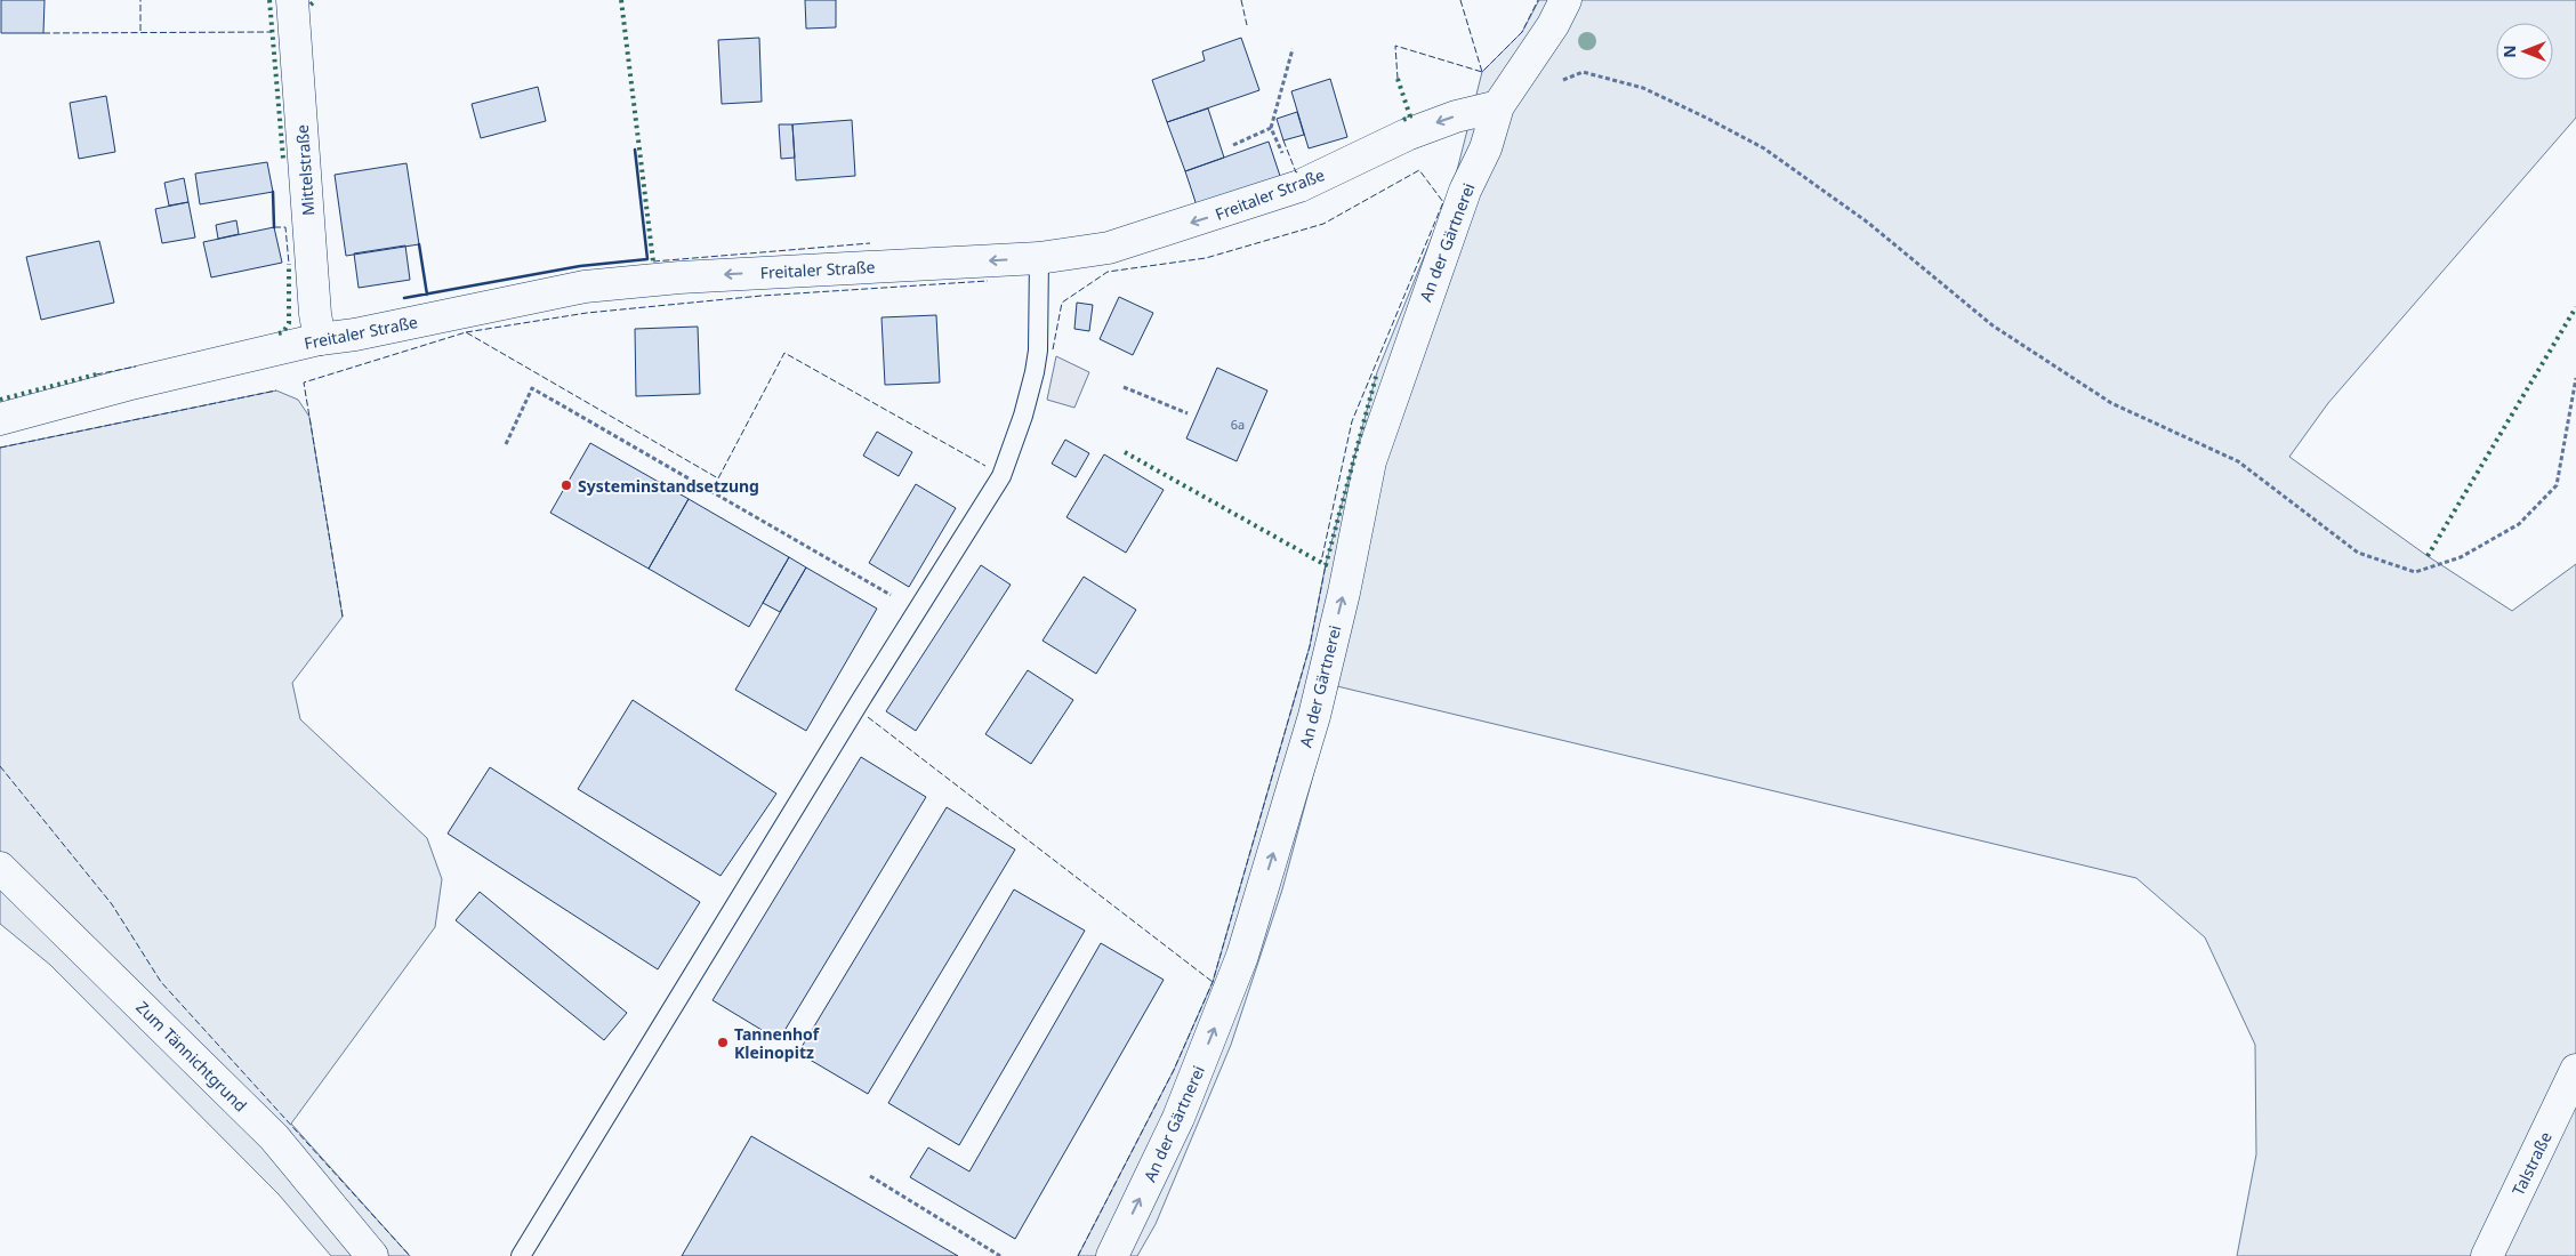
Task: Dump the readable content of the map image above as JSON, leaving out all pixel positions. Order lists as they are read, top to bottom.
{
  "streets": {
    "street": [
      "Mittelstraße",
      "Freitaler Straße",
      "An der Gärtnerei",
      "Zum Tännichtgrund",
      "Talstraße"
    ]
  },
  "crossings": [
    ["Mittelstraße", "Freitaler Straße"],
    ["Freitaler Straße", "An der Gärtnerei"]
  ],
  "one_way": ["Freitaler Straße", "An der Gärtnerei"],
  "places": ["Systeminstandsetzung", "Tannenhof Kleinopitz"],
  "house_numbers": ["6a"],
  "north": "left"
}
